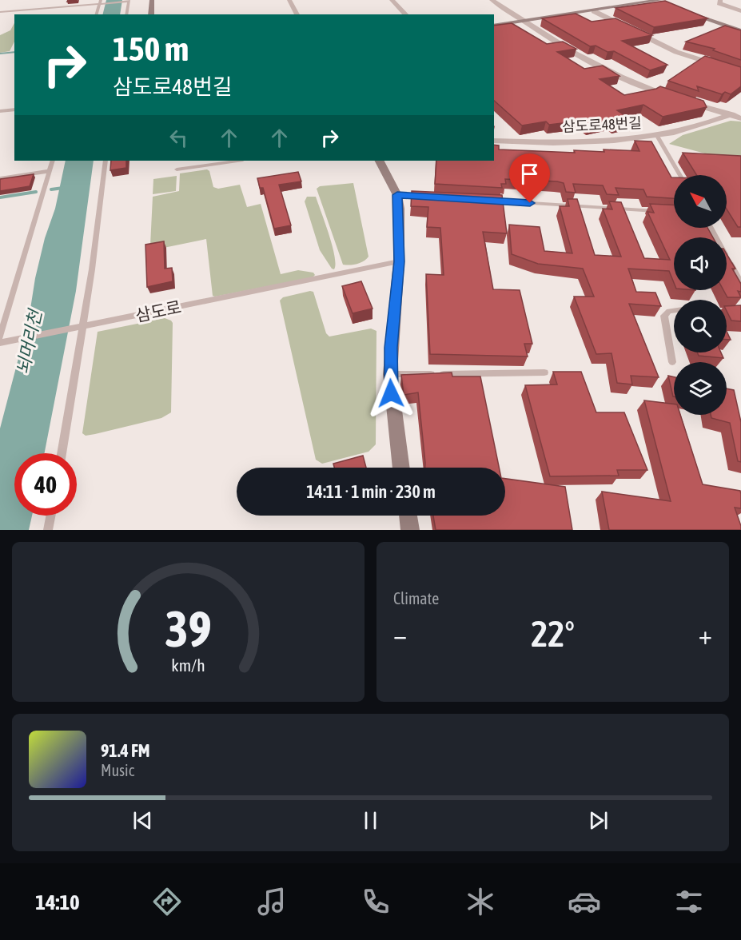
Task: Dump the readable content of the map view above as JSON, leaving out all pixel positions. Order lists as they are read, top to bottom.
{
  "streets": {
    "street": ["삼도로48번길"],
    "lane": ["삼도로"]
  },
  "water": ["뇌머리천"],
  "north": "top left",
  "page": {
    "turn": ["150 m", "삼도로48번길"],
    "limit": "40",
    "trip": "14:11 · 1 min · 230 m",
    "tile": "Climate",
    "heat": ["−", "22°", "+"],
    "song": ["91.4 FM", "Music"],
    "tabs": "14:10",
    "gauge": ["39", "km/h"]
  }
}
